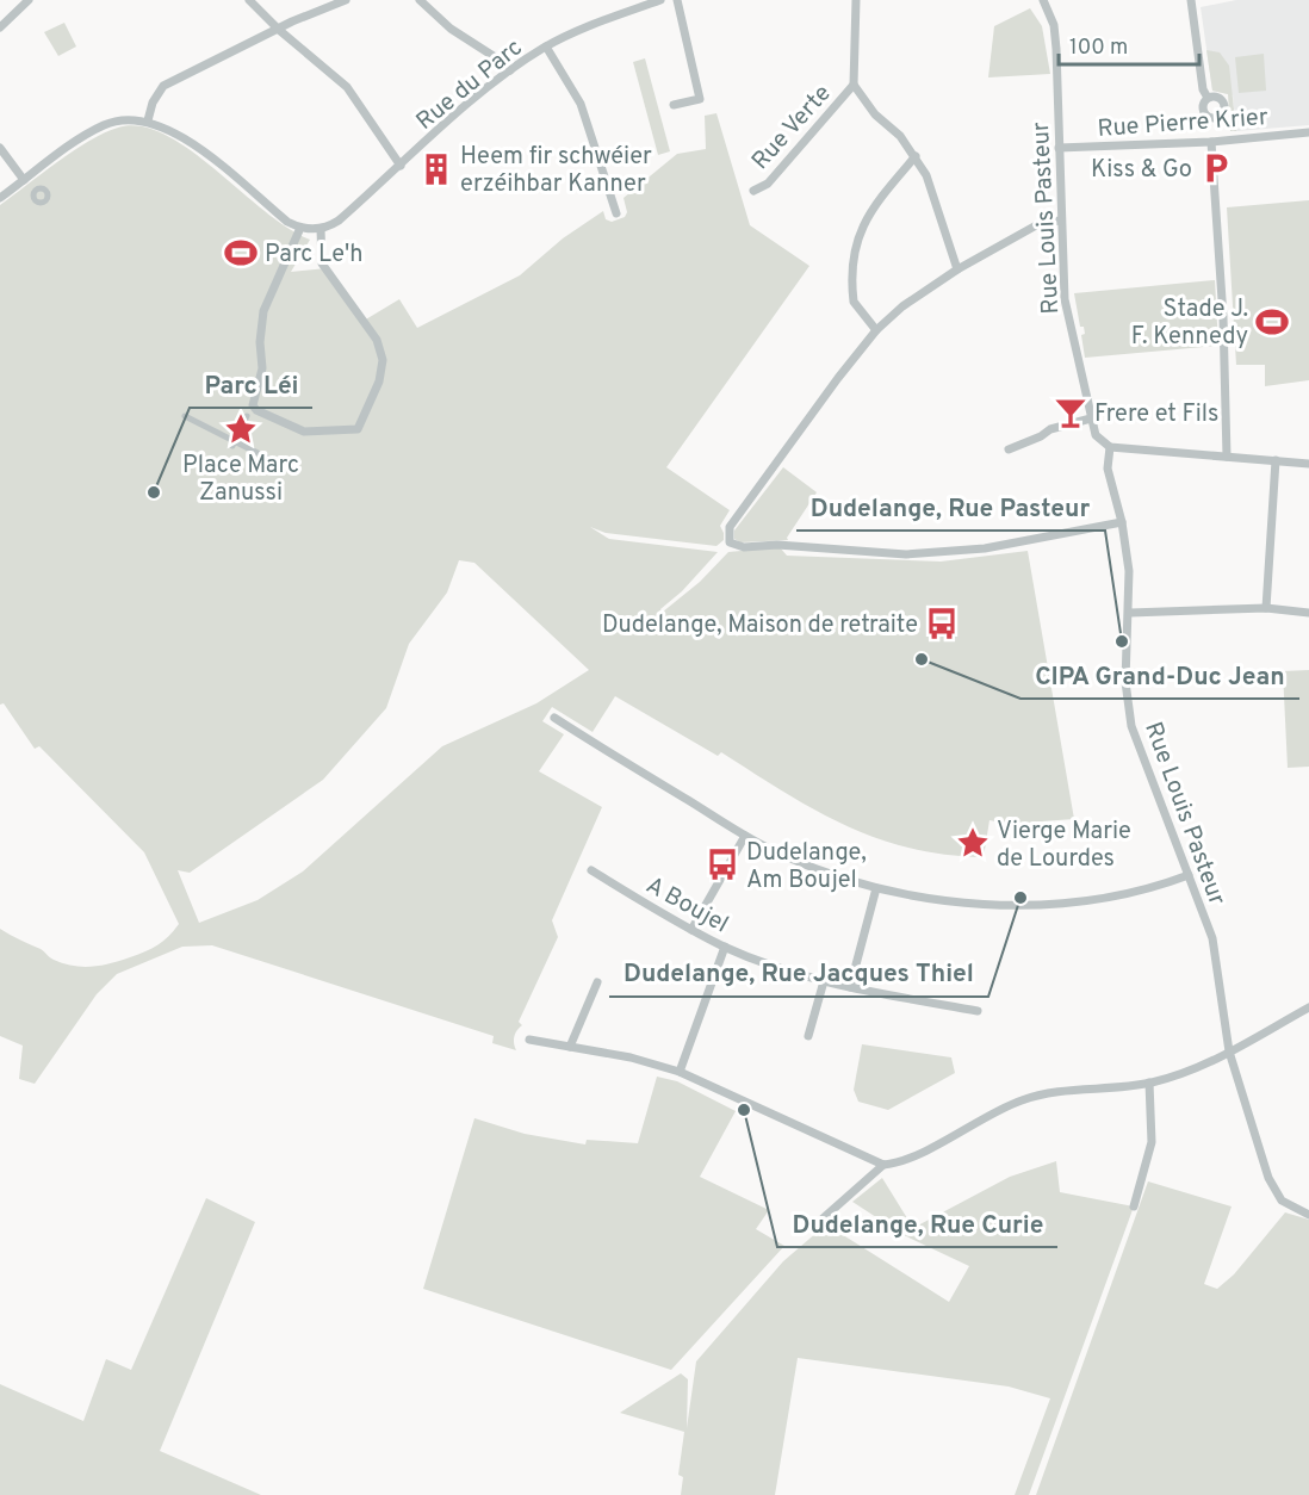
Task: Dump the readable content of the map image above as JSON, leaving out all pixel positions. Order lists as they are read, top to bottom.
{
  "streets": {
    "street": [
      "Rue du Parc",
      "Rue Pierre Krier",
      "Rue Verte",
      "Rue Louis Pasteur",
      "A Boujel"
    ]
  },
  "crossings": [
    ["Rue Pierre Krier", "Rue Louis Pasteur"]
  ],
  "places": {
    "parking": ["Kiss & Go"],
    "building": ["Heem fir schwéier erzéihbar Kanner"],
    "sports": ["Parc Le'h", "Stade J. F. Kennedy"],
    "bar": ["Frere et Fils"],
    "place": ["Place Marc Zanussi", "Vierge Marie de Lourdes"],
    "other": [
      "Parc Léi",
      "Dudelange, Rue Pasteur",
      "CIPA Grand-Duc Jean",
      "Dudelange, Rue Jacques Thiel",
      "Dudelange, Rue Curie"
    ],
    "bus stop": ["Dudelange, Maison de retraite", "Dudelange, Am Boujel"]
  },
  "scale_bar": "100 m"
}
